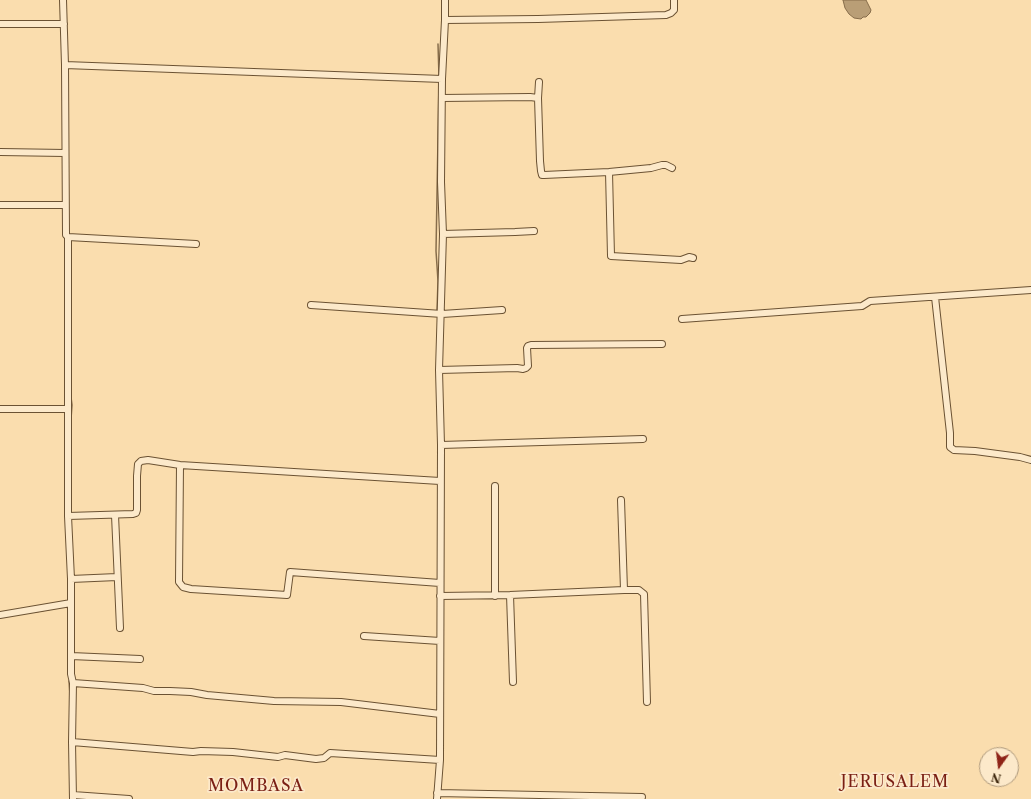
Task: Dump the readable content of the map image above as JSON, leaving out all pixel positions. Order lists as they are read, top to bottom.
{
  "districts": ["JERUSALEM", "MOMBASA"],
  "north": "bottom"
}
